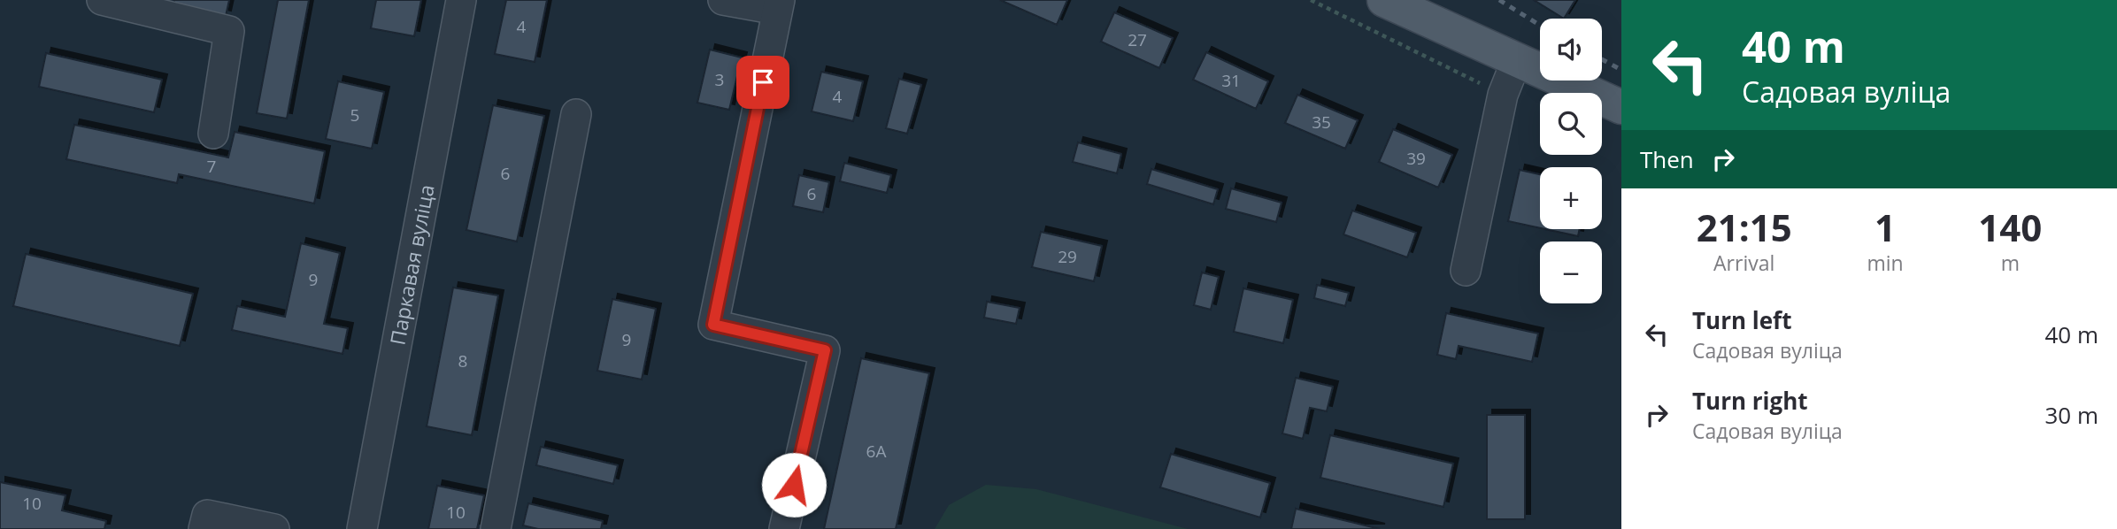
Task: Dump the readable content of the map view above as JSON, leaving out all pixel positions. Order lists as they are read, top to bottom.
{
  "streets": {
    "street": ["Паркавая вуліца"]
  },
  "house_numbers": [
    "4",
    "27",
    "3",
    "31",
    "4",
    "5",
    "35",
    "39",
    "7",
    "6",
    "6",
    "29",
    "9",
    "9",
    "8",
    "6А",
    "10",
    "10"
  ],
  "page": {
    "turn": ["40 m", "Садовая вуліца"],
    "map_buttons": ["+", "−"],
    "then": "Then",
    "eta": [
      "21:15",
      "Arrival",
      "1",
      "min",
      "140",
      "m"
    ],
    "list": [
      {
        "name": "Turn left",
        "note": "Садовая вуліца",
        "value": "40 m"
      },
      {
        "name": "Turn right",
        "note": "Садовая вуліца",
        "value": "30 m"
      }
    ]
  }
}
